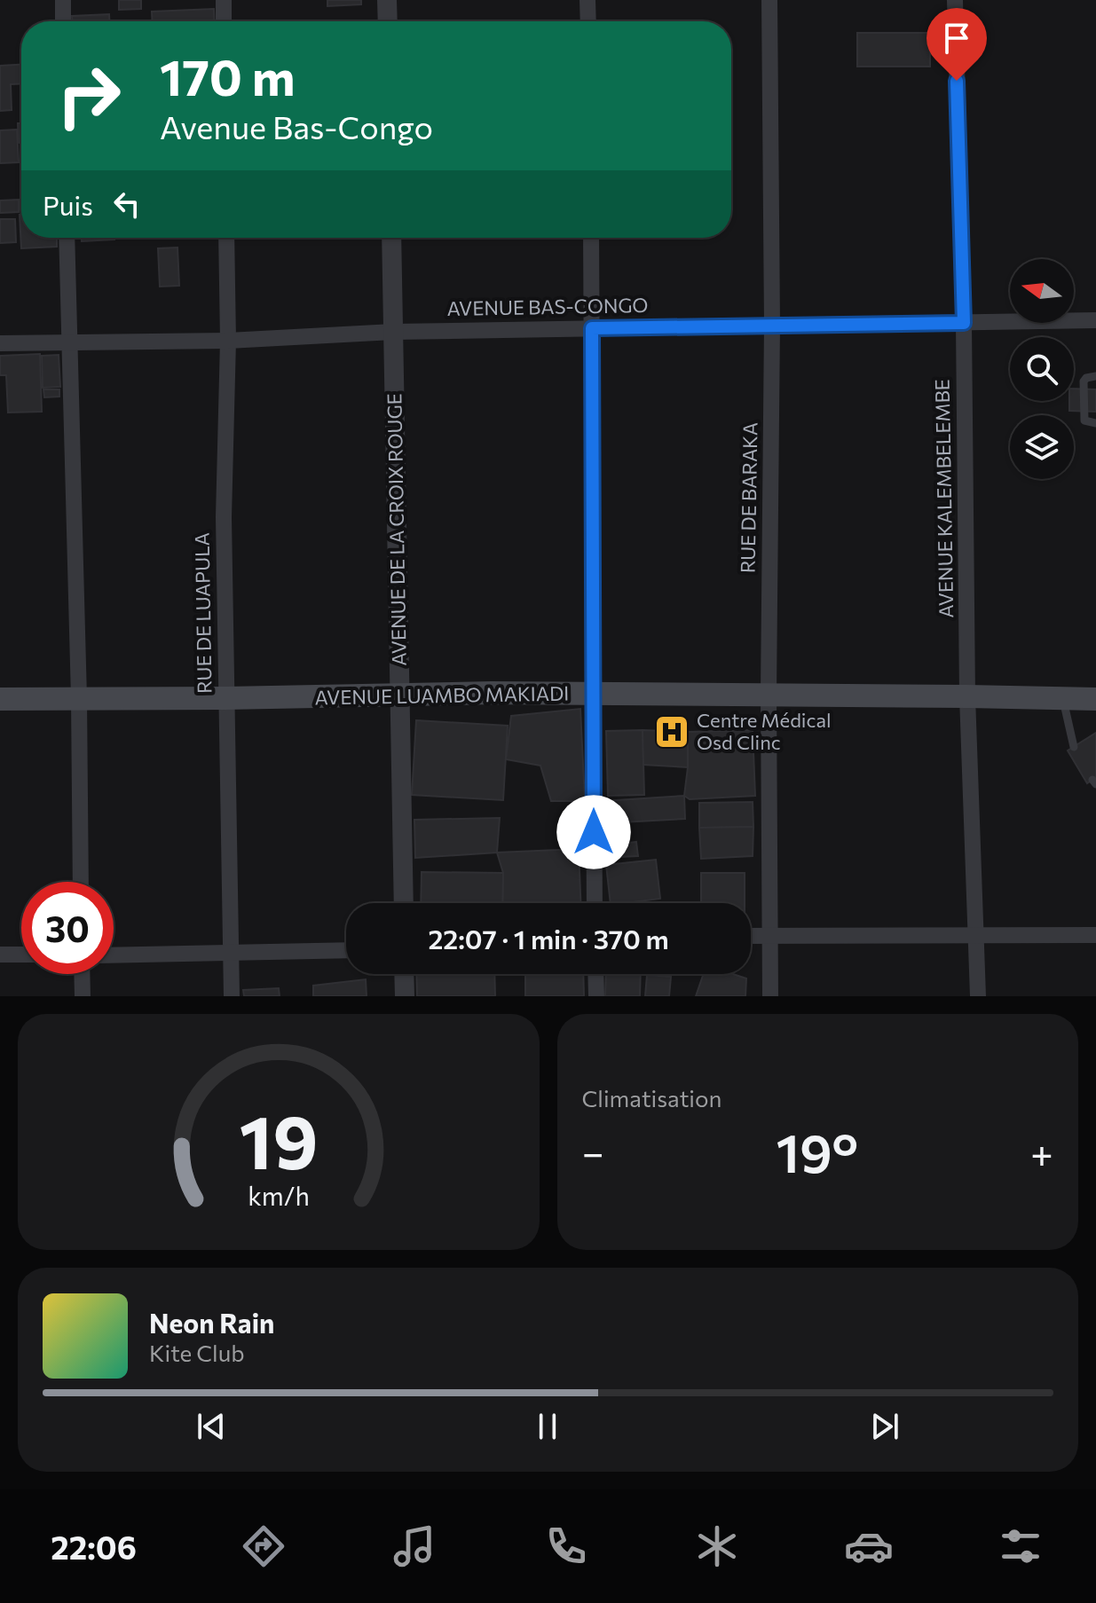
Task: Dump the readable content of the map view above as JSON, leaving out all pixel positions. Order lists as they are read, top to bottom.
{
  "streets": {
    "main road": ["AVENUE LUAMBO MAKIADI"],
    "street": [
      "AVENUE BAS-CONGO",
      "RUE DE BARAKA",
      "AVENUE KALEMBELEMBE",
      "AVENUE DE LA CROIX ROUGE",
      "RUE DE LUAPULA"
    ]
  },
  "crossings": [
    ["AVENUE BAS-CONGO", "RUE DE BARAKA"],
    ["AVENUE BAS-CONGO", "AVENUE KALEMBELEMBE"],
    ["AVENUE BAS-CONGO", "AVENUE DE LA CROIX ROUGE"],
    ["AVENUE BAS-CONGO", "RUE DE LUAPULA"],
    ["RUE DE BARAKA", "AVENUE LUAMBO MAKIADI"],
    ["AVENUE KALEMBELEMBE", "AVENUE LUAMBO MAKIADI"],
    ["AVENUE DE LA CROIX ROUGE", "AVENUE LUAMBO MAKIADI"],
    ["RUE DE LUAPULA", "AVENUE LUAMBO MAKIADI"]
  ],
  "places": {
    "hospital": ["Centre Médical Osd Clinc"]
  },
  "north": "left",
  "page": {
    "turn": ["170 m", "Avenue Bas-Congo"],
    "then": "Puis",
    "limit": "30",
    "trip": "22:07 · 1 min · 370 m",
    "tile": "Climatisation",
    "heat": ["−", "19°", "+"],
    "song": ["Neon Rain", "Kite Club"],
    "tabs": "22:06",
    "gauge": ["19", "km/h"]
  }
}
